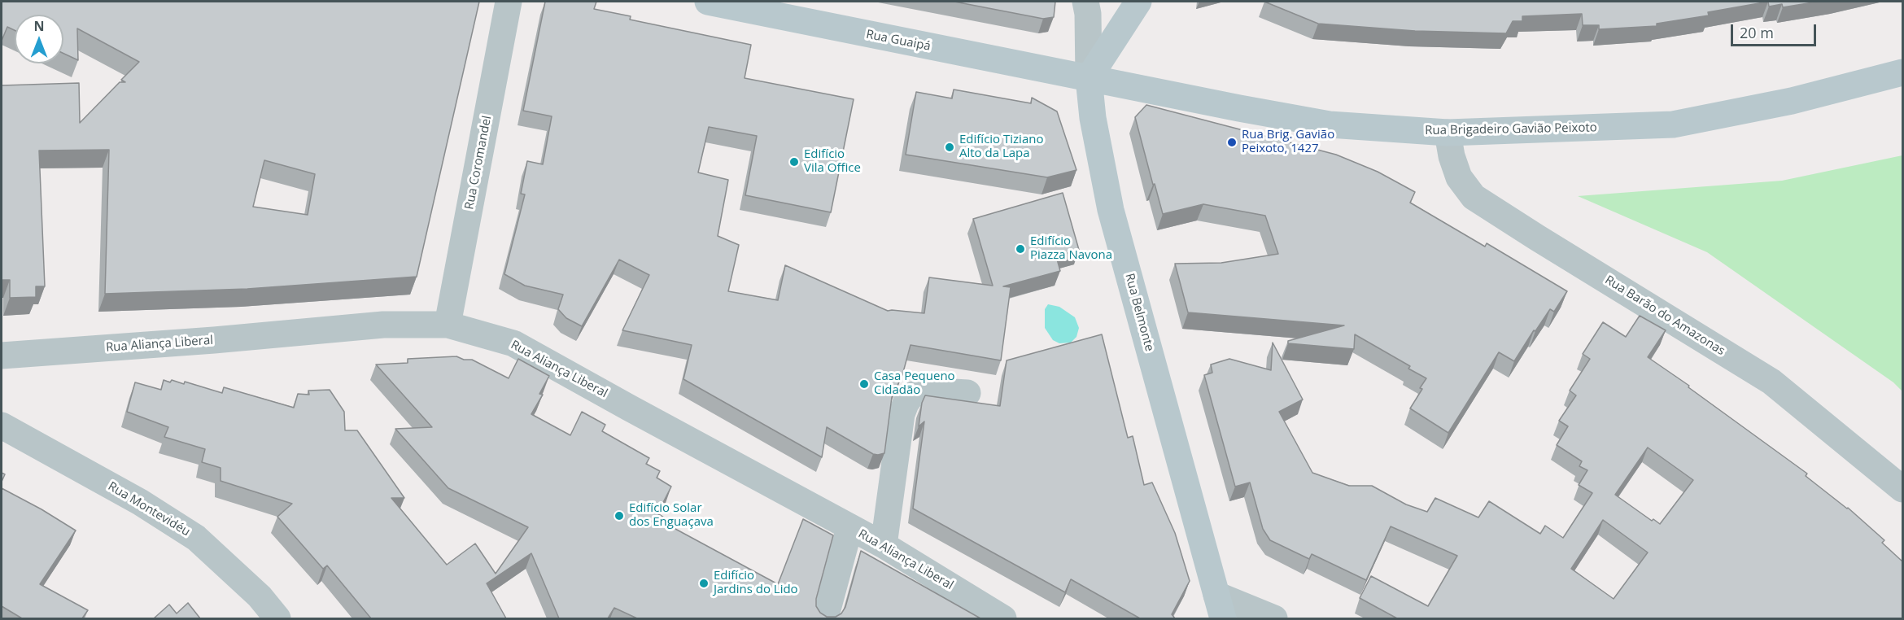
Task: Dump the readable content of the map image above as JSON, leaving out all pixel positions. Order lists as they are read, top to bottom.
{
  "streets": {
    "main road": ["Rua Guaipá", "Rua Brigadeiro Gavião Peixoto", "Rua Belmonte"],
    "street": [
      "Rua Coromandel",
      "Rua Barão do Amazonas",
      "Rua Aliança Liberal",
      "Rua Montevidéu"
    ]
  },
  "crossings": [
    ["Rua Guaipá", "Rua Brigadeiro Gavião Peixoto"],
    ["Rua Guaipá", "Rua Belmonte"],
    ["Rua Brigadeiro Gavião Peixoto", "Rua Belmonte"],
    ["Rua Brigadeiro Gavião Peixoto", "Rua Barão do Amazonas"],
    ["Rua Coromandel", "Rua Aliança Liberal"]
  ],
  "places": [
    "Rua Brig. Gavião Peixoto, 1427",
    "Edifício Tiziano Alto da Lapa",
    "Edifício Vila Office",
    "Edifício Piazza Navona",
    "Casa Pequeno Cidadão",
    "Edifício Solar dos Enguaçava",
    "Edifício Jardins do Lido"
  ],
  "scale_bar": "20 m",
  "north": "top"
}
